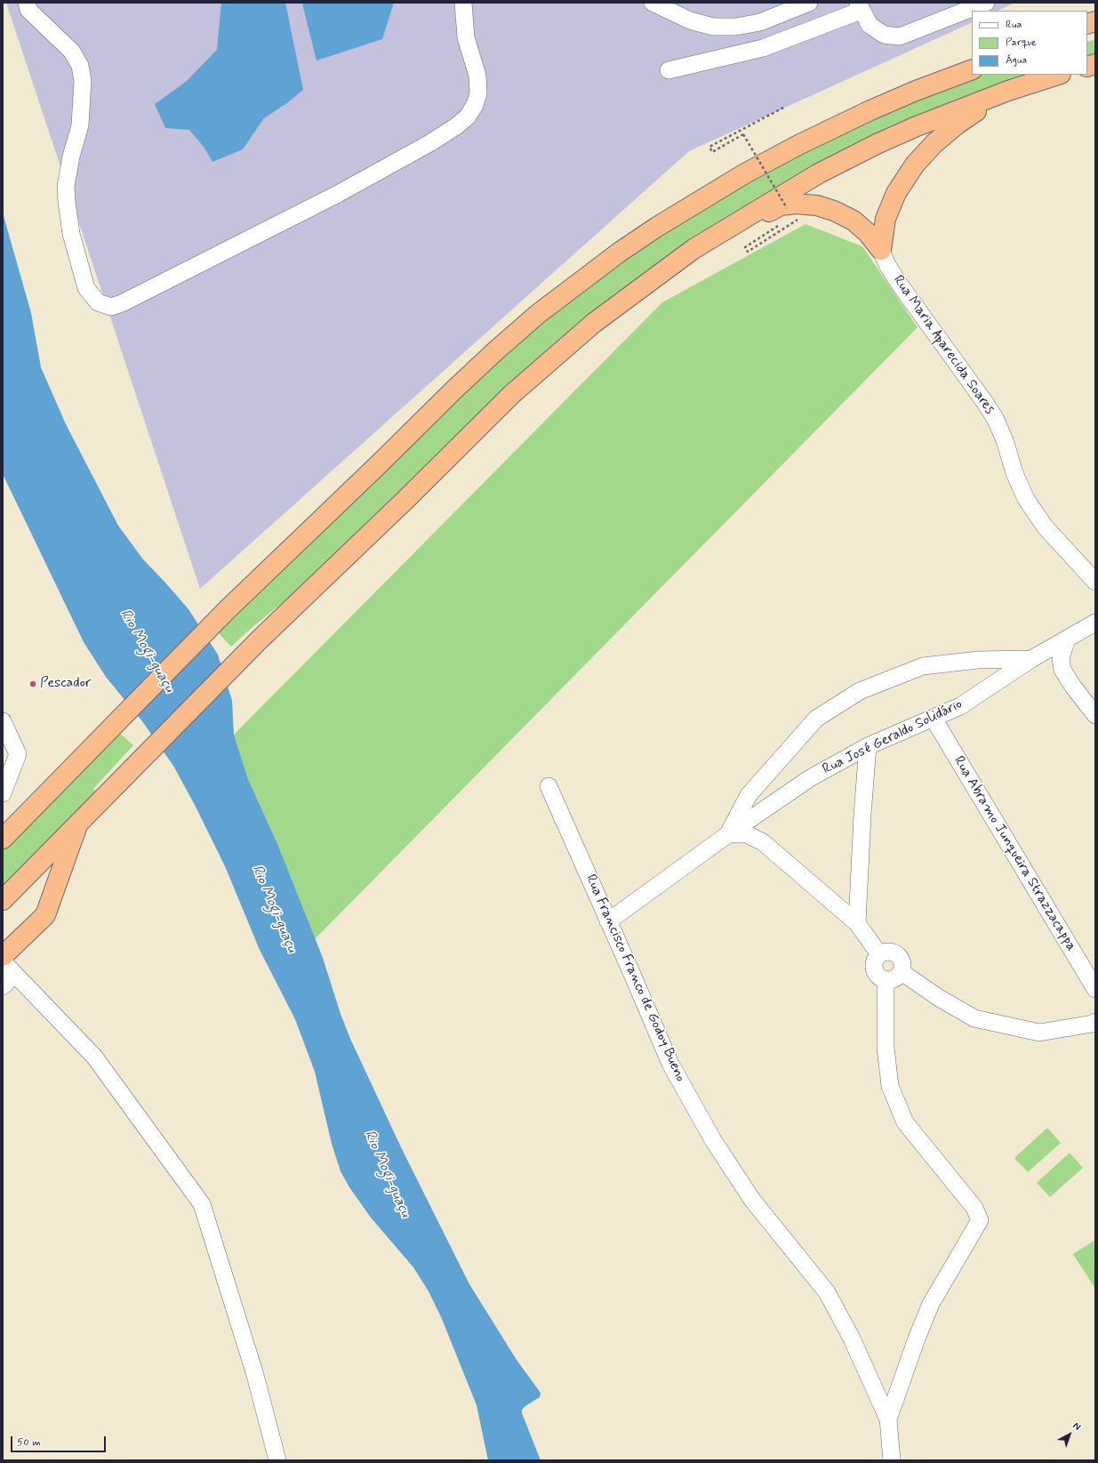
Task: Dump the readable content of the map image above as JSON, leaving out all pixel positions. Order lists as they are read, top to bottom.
{
  "streets": {
    "street": [
      "Rua Maria Aparecida Soares",
      "Rua José Geraldo Solidário",
      "Rua Abramo Junqueira Strazzacappa",
      "Rua Francisco Franco de Godoy Bueno"
    ]
  },
  "crossings": [
    ["Rua José Geraldo Solidário", "Rua Abramo Junqueira Strazzacappa"]
  ],
  "water": ["Rio Mogi-guaçu"],
  "places": ["Pescador"],
  "legend": ["Rua", "Parque", "Água"],
  "scale_bar": "50 m",
  "north": "top right"
}
